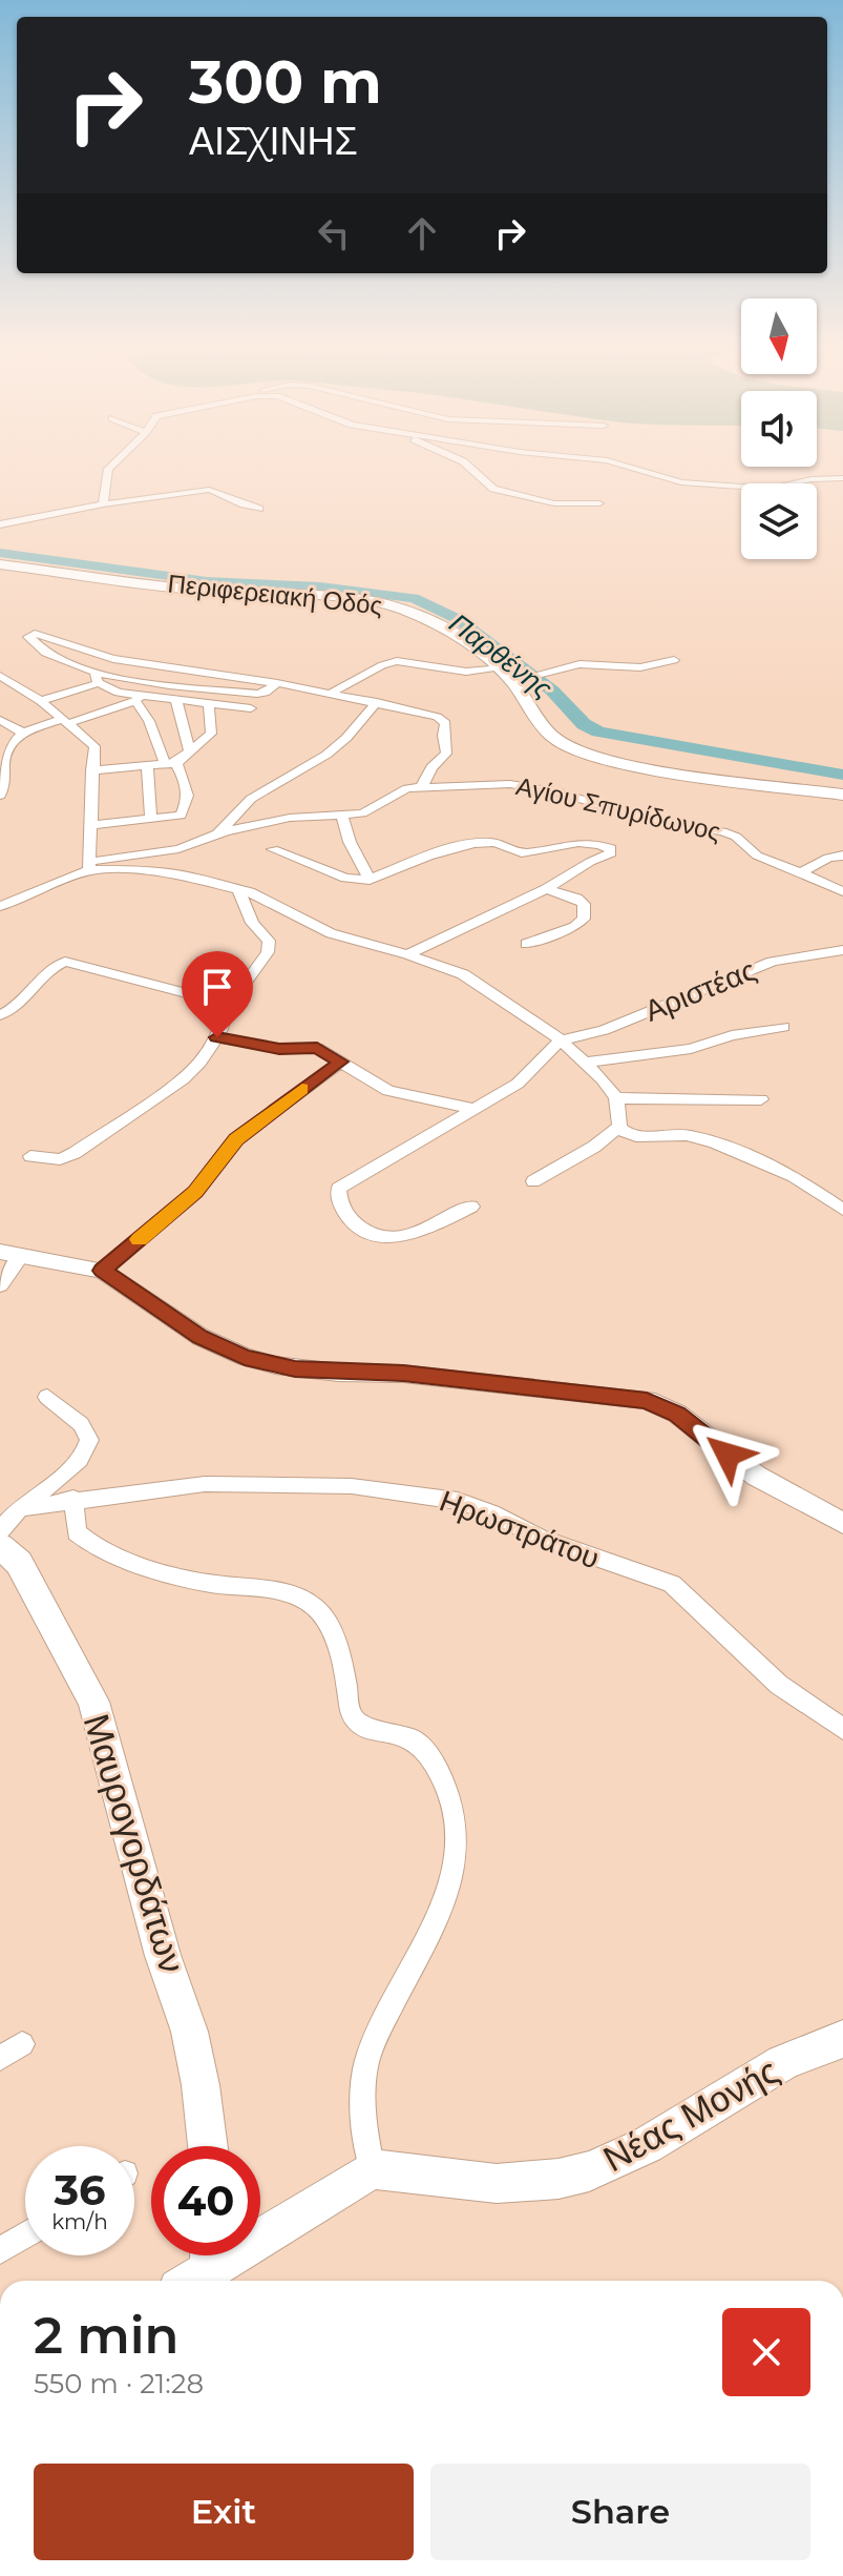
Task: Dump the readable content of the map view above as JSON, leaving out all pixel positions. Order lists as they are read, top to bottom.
{
  "streets": {
    "main road": ["Περιφερειακή Οδός", "Μαυρογορδάτων", "Νέας Μονής"],
    "street": ["Αγίου Σπυρίδωνος", "Αριστέας", "Ηρωστράτου"]
  },
  "water": ["Παρθένης"],
  "north": "bottom",
  "page": {
    "turn": ["300 m", "ΑΙΣΧΙΝΗΣ"],
    "speed": "36 km/h",
    "limit": "40",
    "heading": ["2 min", "550 m · 21:28"],
    "buttons": ["Exit", "Share"]
  }
}
